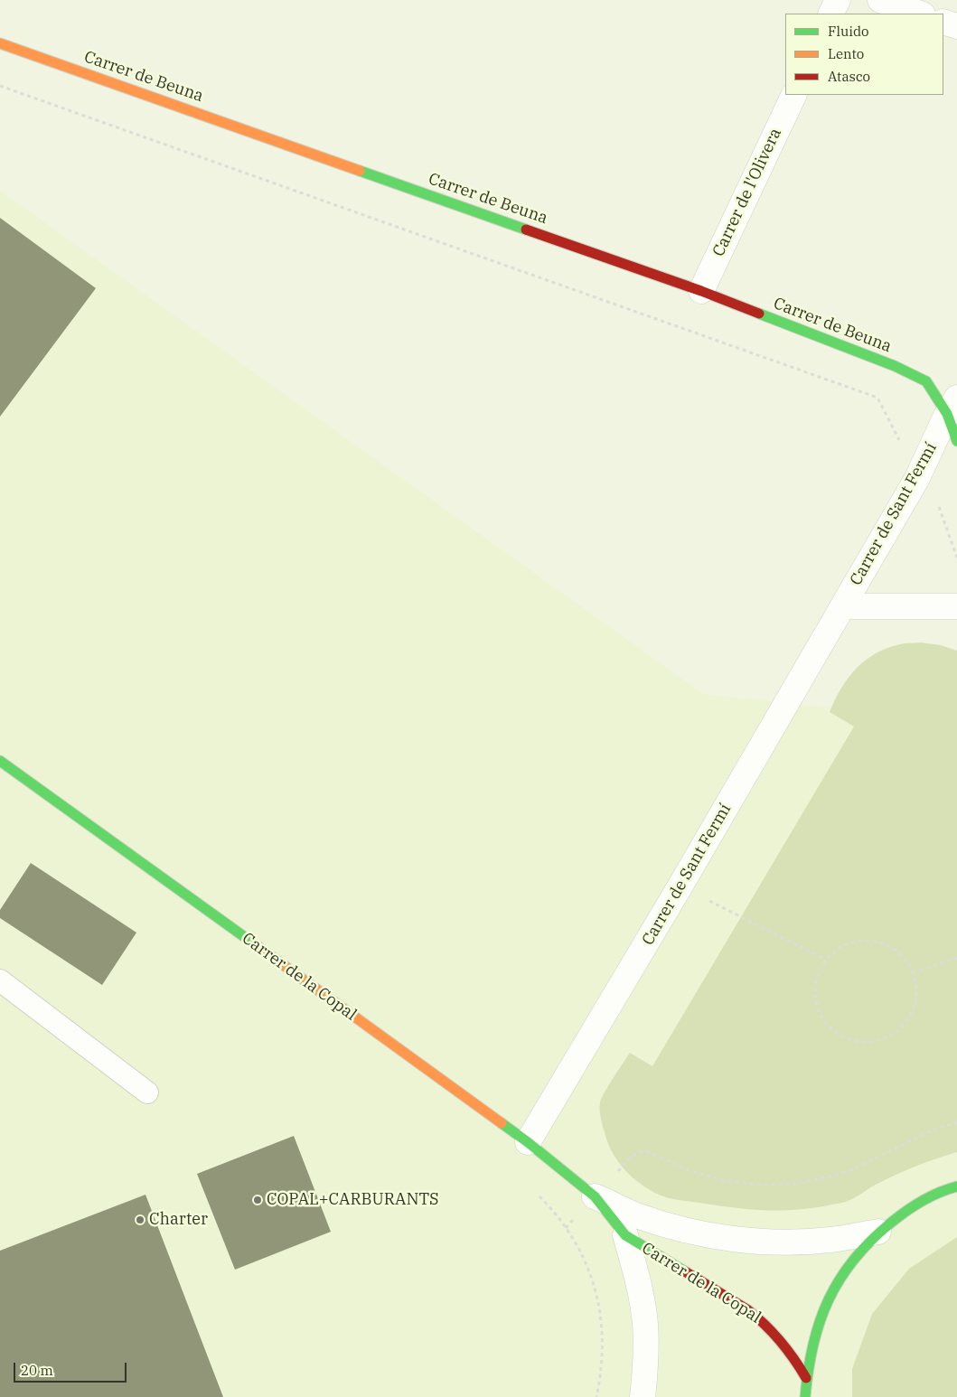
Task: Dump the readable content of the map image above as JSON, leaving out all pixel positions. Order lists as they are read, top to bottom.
{
  "streets": {
    "street": [
      "Carrer de Beuna",
      "Carrer de l'Olivera",
      "Carrer de Sant Fermí",
      "Carrer de la Copal"
    ]
  },
  "crossings": [
    ["Carrer de Beuna", "Carrer de l'Olivera"],
    ["Carrer de Beuna", "Carrer de Sant Fermí"],
    ["Carrer de Sant Fermí", "Carrer de la Copal"]
  ],
  "places": ["COPAL+CARBURANTS", "Charter"],
  "legend": ["Fluido", "Lento", "Atasco"],
  "scale_bar": "20 m"
}
